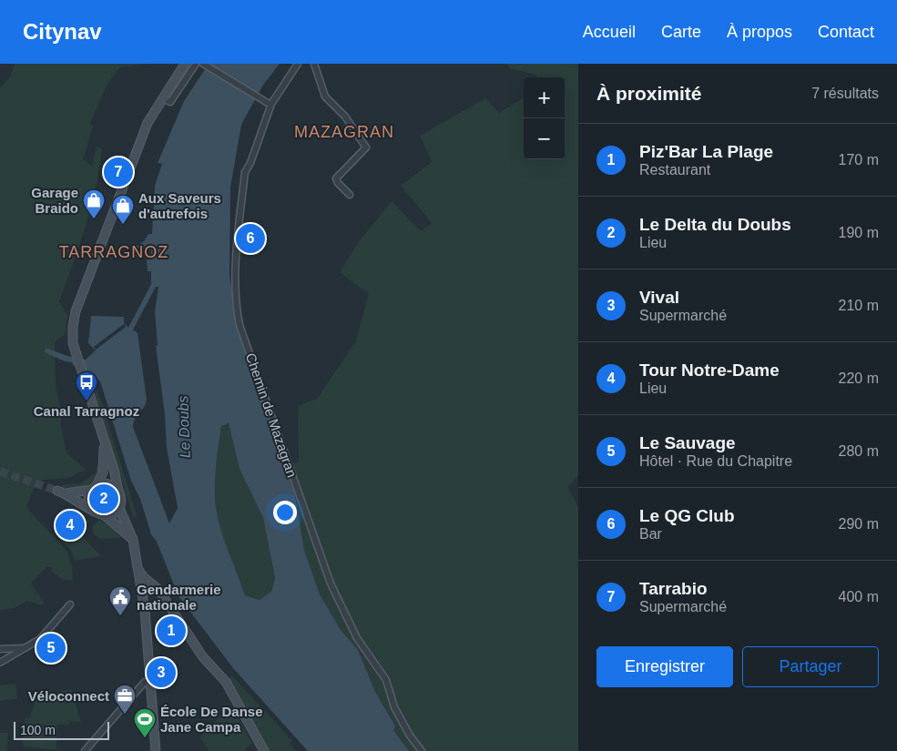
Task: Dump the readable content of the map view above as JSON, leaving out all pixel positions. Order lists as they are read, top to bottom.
{
  "streets": {
    "street": ["Chemin de Mazagran"]
  },
  "districts": ["MAZAGRAN", "TARRAGNOZ"],
  "water": ["Le Doubs"],
  "places": {
    "shop": ["Garage Braido", "Aux Saveurs d'autrefois"],
    "bus stop": ["Canal Tarragnoz"],
    "public building": ["Gendarmerie nationale"],
    "office": ["Véloconnect"],
    "sports": ["École De Danse Jane Campa"]
  },
  "scale_bar": "100 m",
  "page": {
    "header": "Citynav",
    "nav": [
      "Accueil",
      "Carte",
      "À propos",
      "Contact"
    ],
    "heading": ["À proximité", "7 résultats"],
    "map_buttons": ["+", "−"],
    "list": [
      {
        "mark": "1",
        "name": "Piz'Bar La Plage",
        "note": "Restaurant",
        "value": "170 m"
      },
      {
        "mark": "2",
        "name": "Le Delta du Doubs",
        "note": "Lieu",
        "value": "190 m"
      },
      {
        "mark": "3",
        "name": "Vival",
        "note": "Supermarché",
        "value": "210 m"
      },
      {
        "mark": "4",
        "name": "Tour Notre-Dame",
        "note": "Lieu",
        "value": "220 m"
      },
      {
        "mark": "5",
        "name": "Le Sauvage",
        "note": "Hôtel · Rue du Chapitre",
        "value": "280 m"
      },
      {
        "mark": "6",
        "name": "Le QG Club",
        "note": "Bar",
        "value": "290 m"
      },
      {
        "mark": "7",
        "name": "Tarrabio",
        "note": "Supermarché",
        "value": "400 m"
      }
    ],
    "pins": [
      "7",
      "6",
      "2",
      "4",
      "1",
      "5",
      "3"
    ],
    "buttons": ["Enregistrer", "Partager"],
    "scale": "100 m"
  }
}
